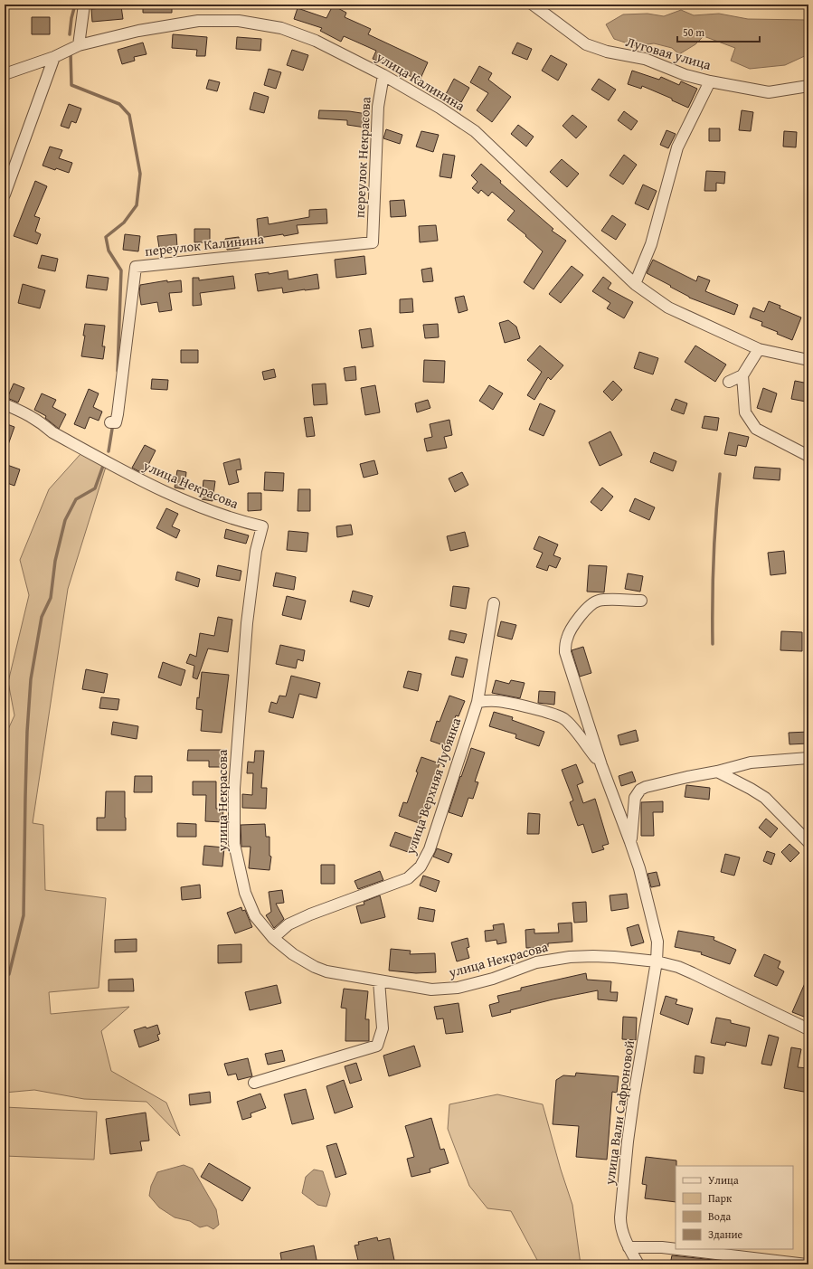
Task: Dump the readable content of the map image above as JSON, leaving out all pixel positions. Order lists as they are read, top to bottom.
{
  "streets": {
    "street": [
      "Луговая улица",
      "улица Калинина",
      "переулок Некрасова",
      "переулок Калинина",
      "улица Некрасова",
      "улица Верхняя Лубянка",
      "улица Вали Сафроновой"
    ]
  },
  "crossings": [
    ["улица Калинина", "переулок Некрасова"],
    ["переулок Некрасова", "переулок Калинина"],
    ["улица Некрасова", "улица Верхняя Лубянка"],
    ["улица Некрасова", "улица Вали Сафроновой"]
  ],
  "legend": [
    "Улица",
    "Парк",
    "Вода",
    "Здание"
  ],
  "scale_bar": "50 m"
}
